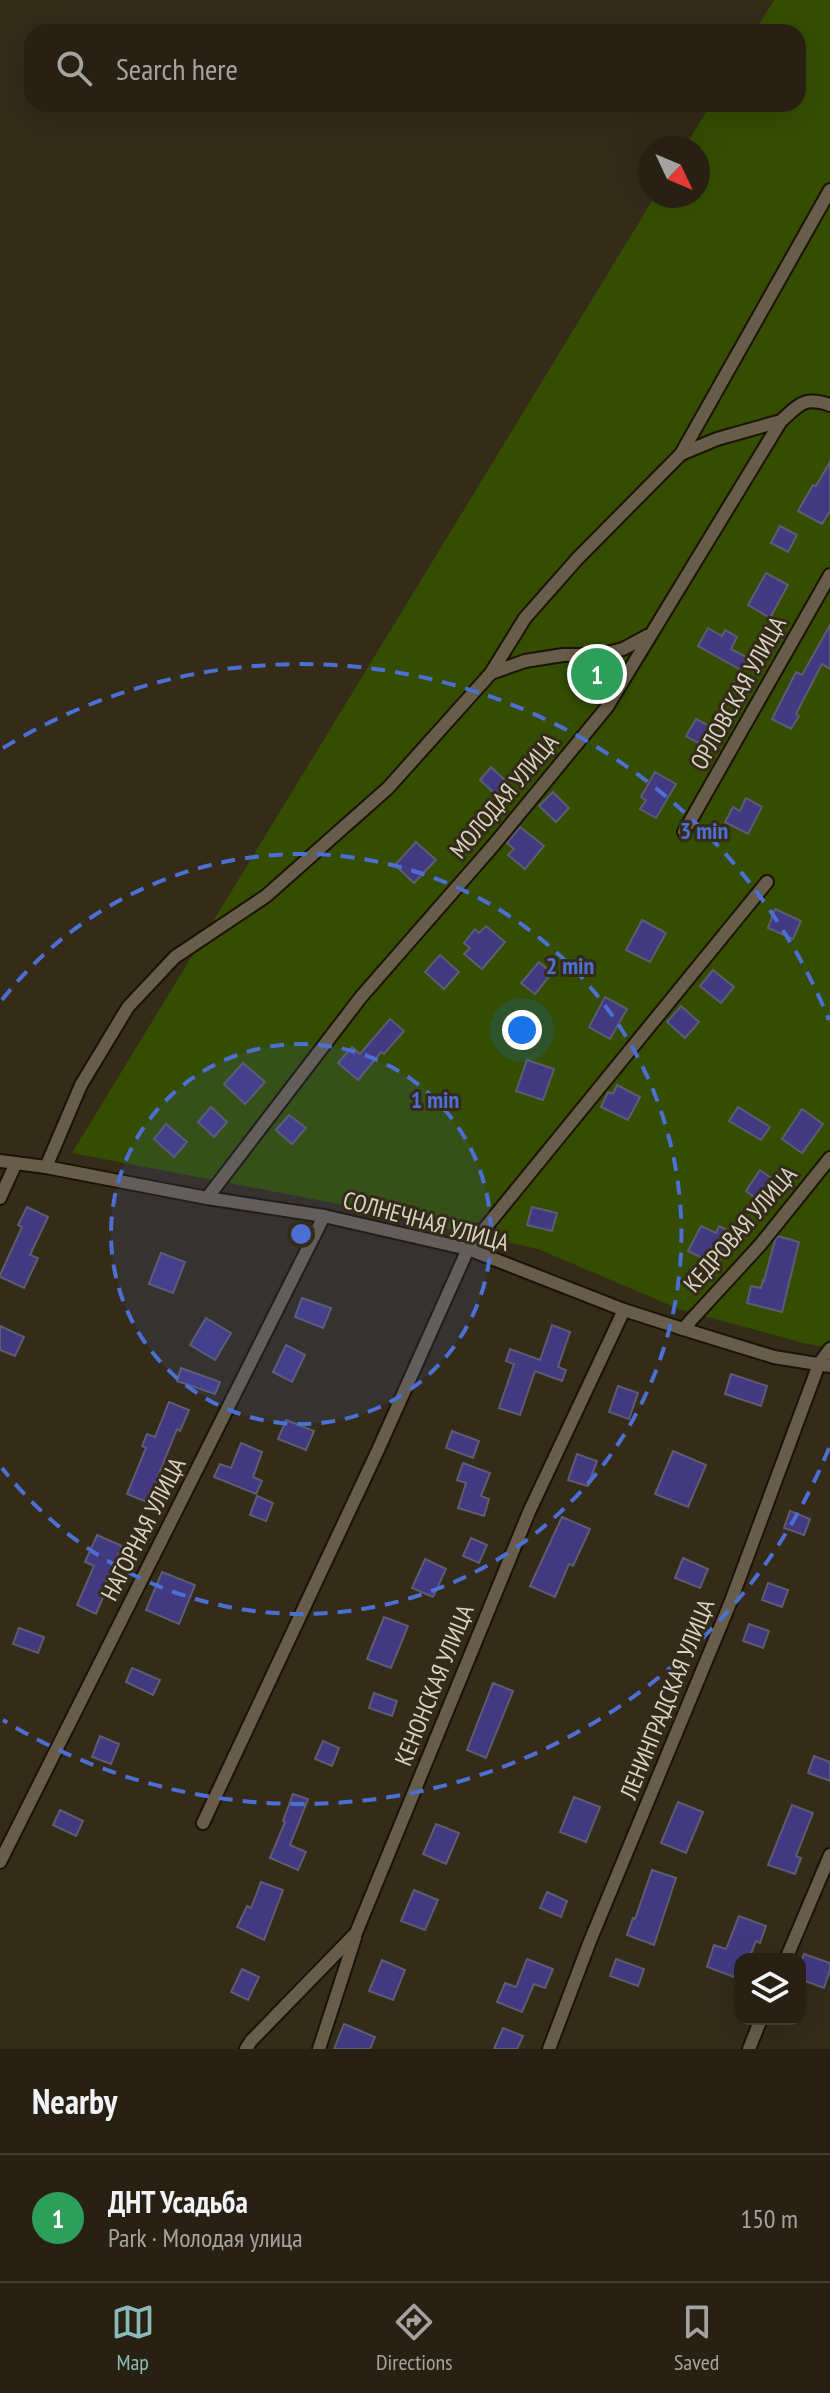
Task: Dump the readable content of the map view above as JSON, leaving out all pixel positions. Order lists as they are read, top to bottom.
{
  "streets": {
    "street": [
      "ОРЛОВСКАЯ УЛИЦА",
      "МОЛОДАЯ УЛИЦА",
      "СОЛНЕЧНАЯ УЛИЦА",
      "КЕДРОВАЯ УЛИЦА",
      "НАГОРНАЯ УЛИЦА",
      "КЕНОНСКАЯ УЛИЦА",
      "ЛЕНИНГРАДСКАЯ УЛИЦА"
    ]
  },
  "crossings": [
    ["МОЛОДАЯ УЛИЦА", "СОЛНЕЧНАЯ УЛИЦА"],
    ["СОЛНЕЧНАЯ УЛИЦА", "КЕДРОВАЯ УЛИЦА"],
    ["СОЛНЕЧНАЯ УЛИЦА", "НАГОРНАЯ УЛИЦА"],
    ["СОЛНЕЧНАЯ УЛИЦА", "КЕНОНСКАЯ УЛИЦА"],
    ["СОЛНЕЧНАЯ УЛИЦА", "ЛЕНИНГРАДСКАЯ УЛИЦА"]
  ],
  "north": "bottom right",
  "page": {
    "search": "Search here",
    "pins": "1",
    "heading": "Nearby",
    "list": [
      {
        "mark": "1",
        "name": "ДНТ Усадьба",
        "note": "Park · Молодая улица",
        "value": "150 m"
      }
    ],
    "nav": ["Map", "Directions", "Saved"]
  },
  "rings": ["3 min", "2 min", "1 min"]
}
